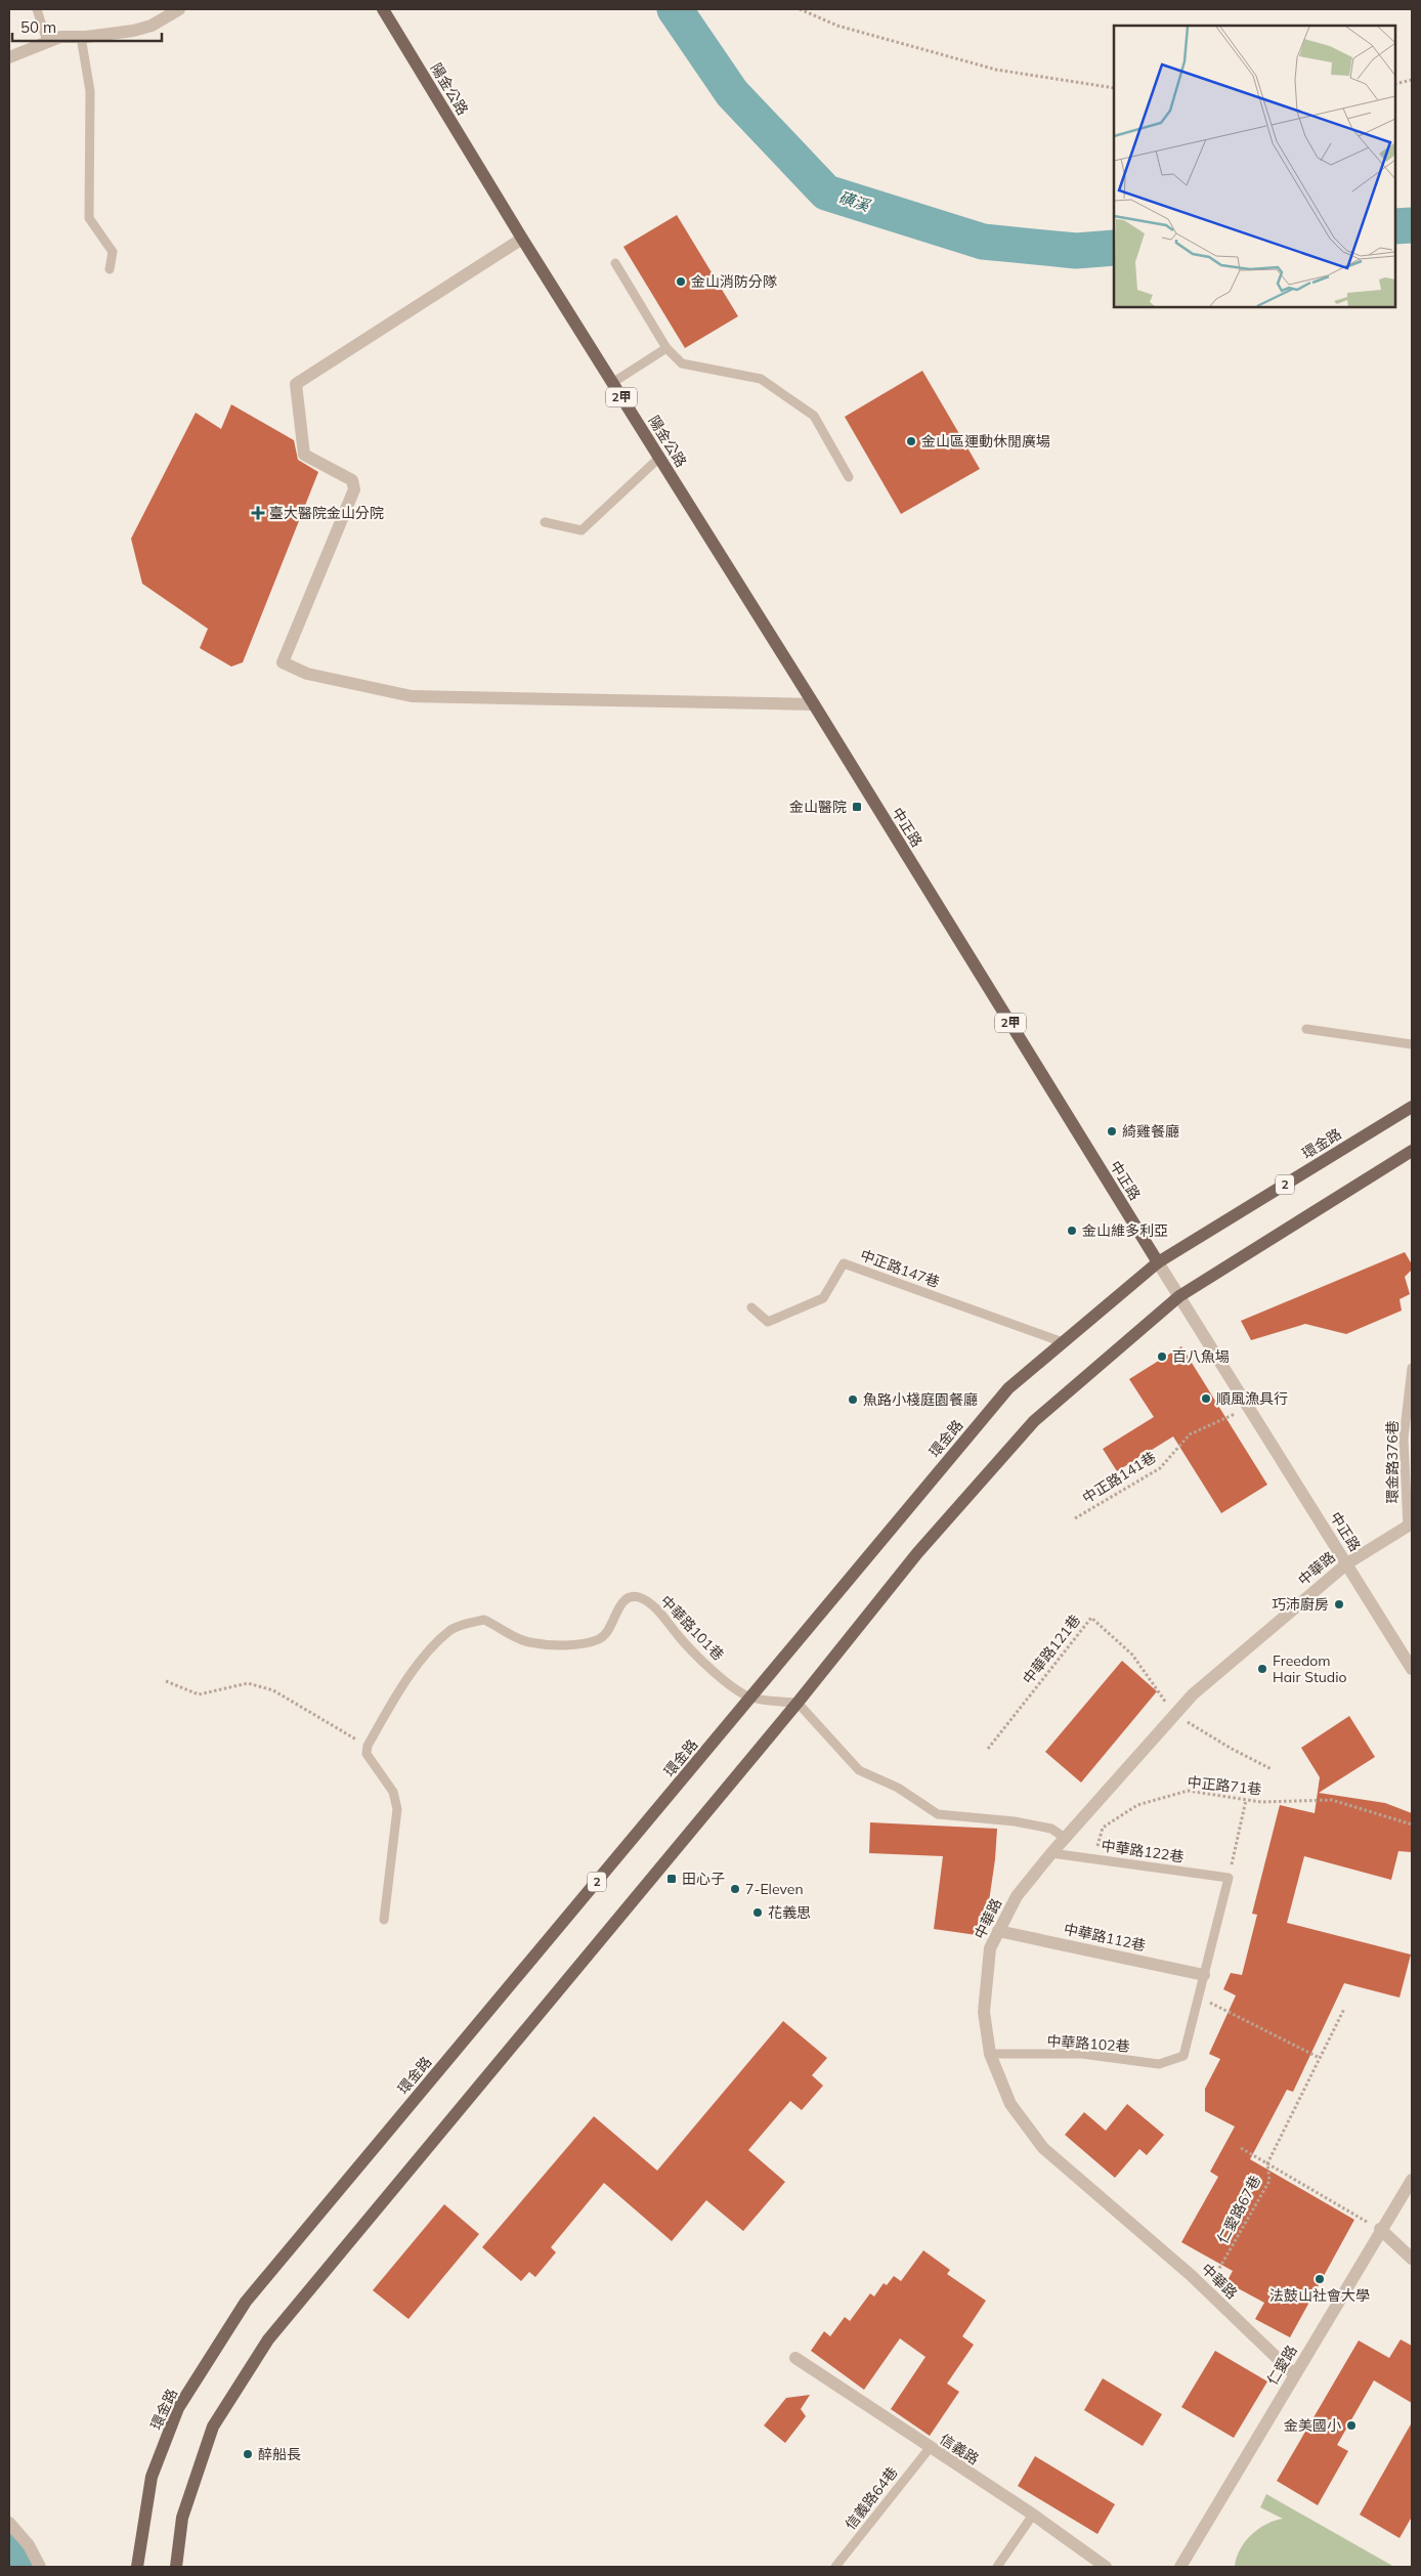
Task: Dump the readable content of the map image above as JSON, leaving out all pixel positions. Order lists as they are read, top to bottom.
{
  "streets": {
    "main road": [
      "陽金公路",
      "2甲",
      "中正路",
      "環金路",
      "2"
    ],
    "street": [
      "中華路",
      "中華路112巷",
      "仁愛路",
      "信義路"
    ],
    "lane": [
      "中正路147巷",
      "環金路376巷",
      "中華路101巷",
      "中華路122巷",
      "中華路102巷",
      "信義路64巷"
    ],
    "path": [
      "中正路141巷",
      "中華路121巷",
      "中正路71巷",
      "仁愛路67巷"
    ]
  },
  "crossings": [
    ["陽金公路", "中正路"],
    ["中正路", "環金路"],
    ["中正路", "中正路141巷"],
    ["中正路", "中華路"],
    ["環金路", "中正路147巷"],
    ["環金路", "中華路101巷"],
    ["環金路376巷", "中華路"],
    ["中華路", "中華路121巷"],
    ["中華路", "中華路122巷"],
    ["中華路", "中華路112巷"],
    ["中華路", "中華路102巷"],
    ["中華路", "仁愛路67巷"],
    ["中華路", "仁愛路"],
    ["中正路71巷", "中華路122巷"],
    ["仁愛路67巷", "仁愛路"],
    ["信義路", "信義路64巷"]
  ],
  "water": ["磺溪"],
  "places": {
    "other": [
      "金山消防分隊",
      "金山區運動休閒廣場",
      "綺雞餐廳",
      "金山維多利亞",
      "百八魚場",
      "順風漁具行",
      "魚路小棧庭園餐廳",
      "巧沛廚房",
      "Freedom Hair Studio",
      "7-Eleven",
      "花義思",
      "法鼓山社會大學",
      "金美國小",
      "醉船長"
    ],
    "health": ["臺大醫院金山分院"],
    "transit": ["金山醫院", "田心子"]
  },
  "scale_bar": "50 m"
}
